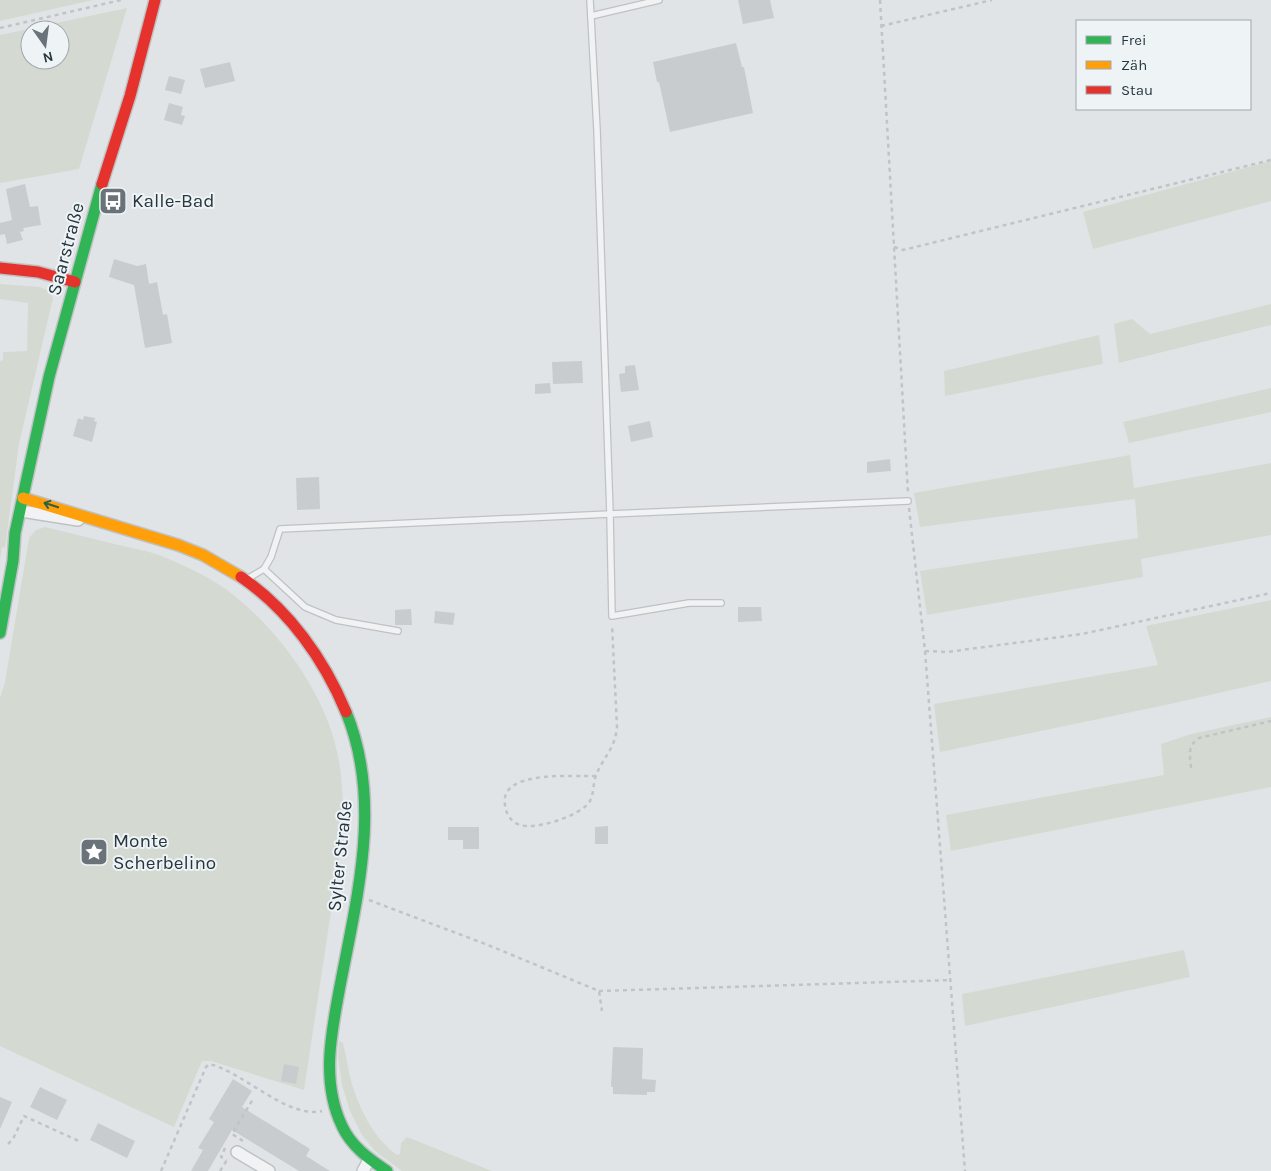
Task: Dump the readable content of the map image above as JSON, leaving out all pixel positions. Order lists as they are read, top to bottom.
{
  "streets": {
    "street": ["Saarstraße", "Sylter Straße"]
  },
  "crossings": [
    ["Saarstraße", "Sylter Straße"]
  ],
  "places": {
    "bus stop": ["Kalle-Bad"],
    "place": ["Monte Scherbelino"]
  },
  "legend": ["Frei", "Zäh", "Stau"],
  "north": "bottom"
}
